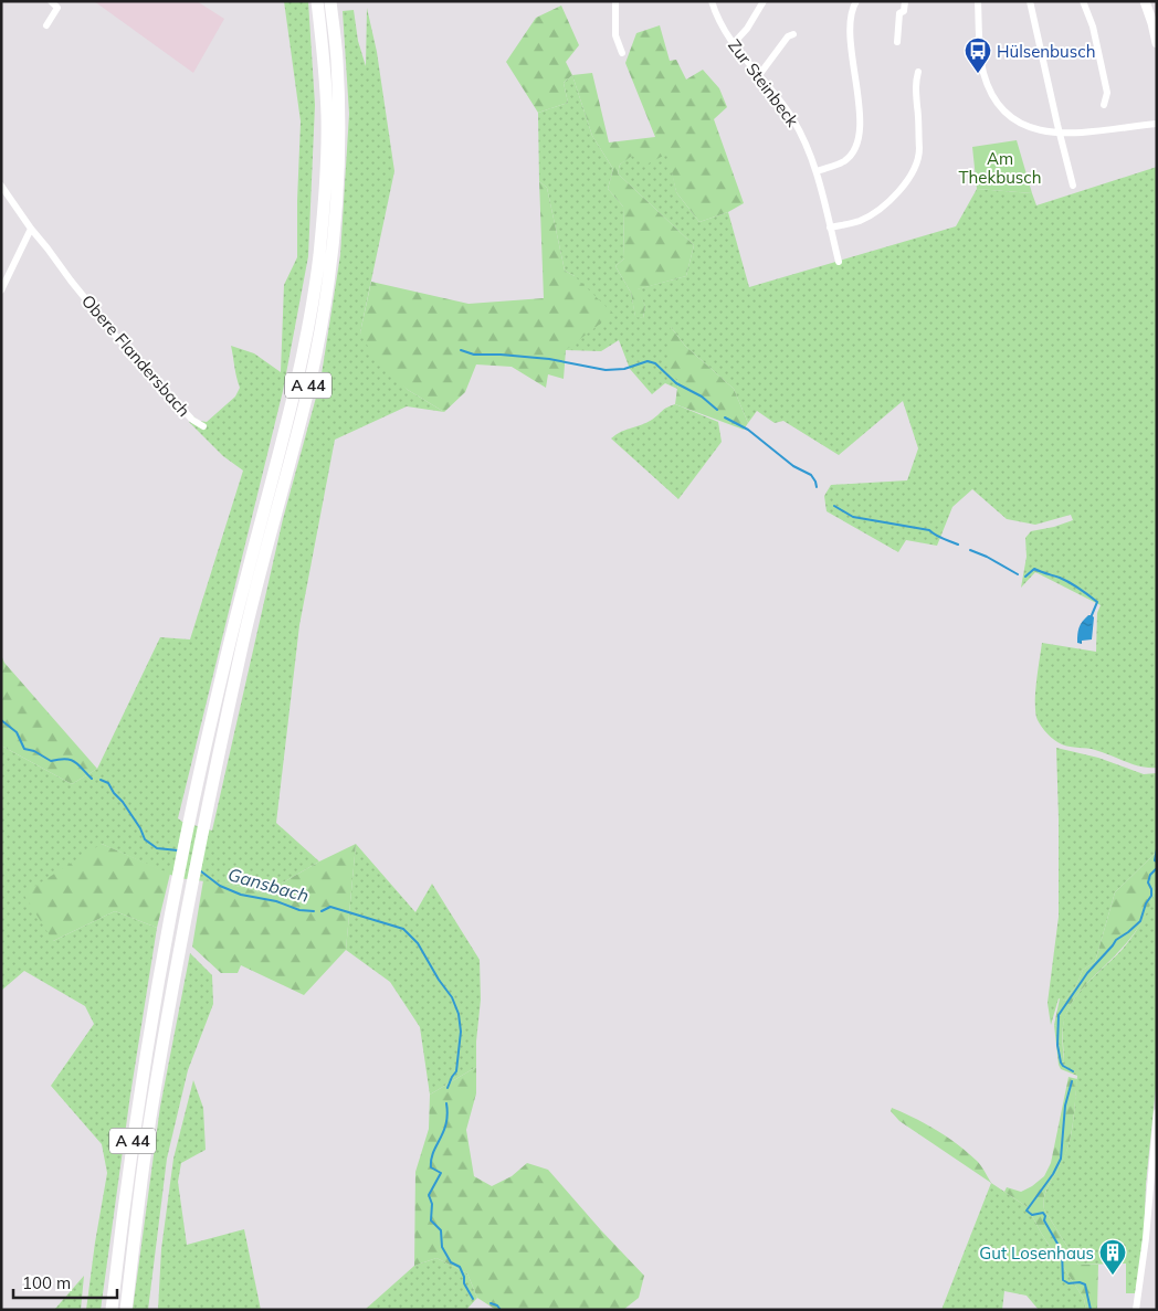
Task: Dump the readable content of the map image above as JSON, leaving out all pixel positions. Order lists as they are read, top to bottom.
{
  "streets": {
    "highway": ["A 44"],
    "street": ["Zur Steinbeck", "Obere Flandersbach"]
  },
  "water": ["Gansbach"],
  "parks": ["Am Thekbusch"],
  "places": {
    "bus stop": ["Hülsenbusch"],
    "building": ["Gut Losenhaus"]
  },
  "scale_bar": "100 m"
}
